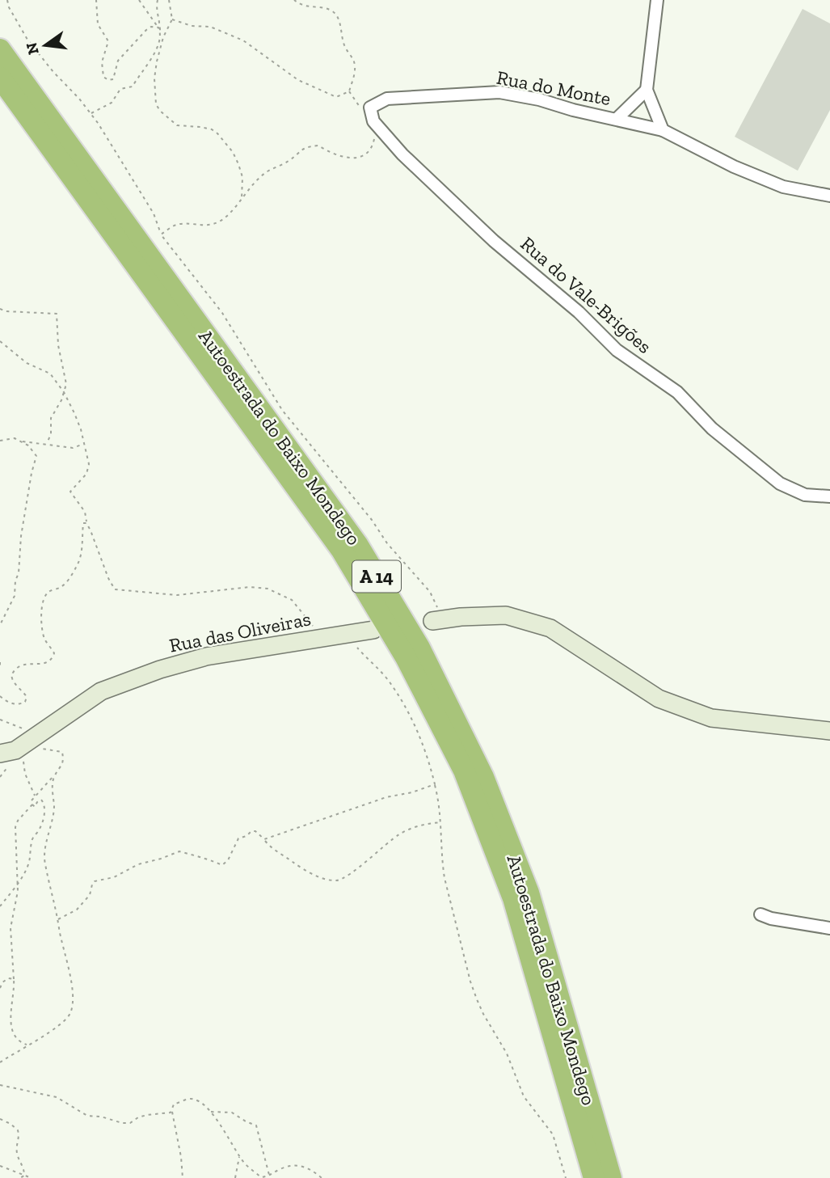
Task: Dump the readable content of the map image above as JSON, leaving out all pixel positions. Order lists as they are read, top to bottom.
{
  "streets": {
    "highway": ["Autoestrada do Baixo Mondego", "A 14"],
    "street": ["Rua do Monte", "Rua do Vale-Brigões", "Rua das Oliveiras"]
  },
  "crossings": [
    ["Rua do Monte", "Rua do Vale-Brigões"]
  ],
  "north": "left"
}
